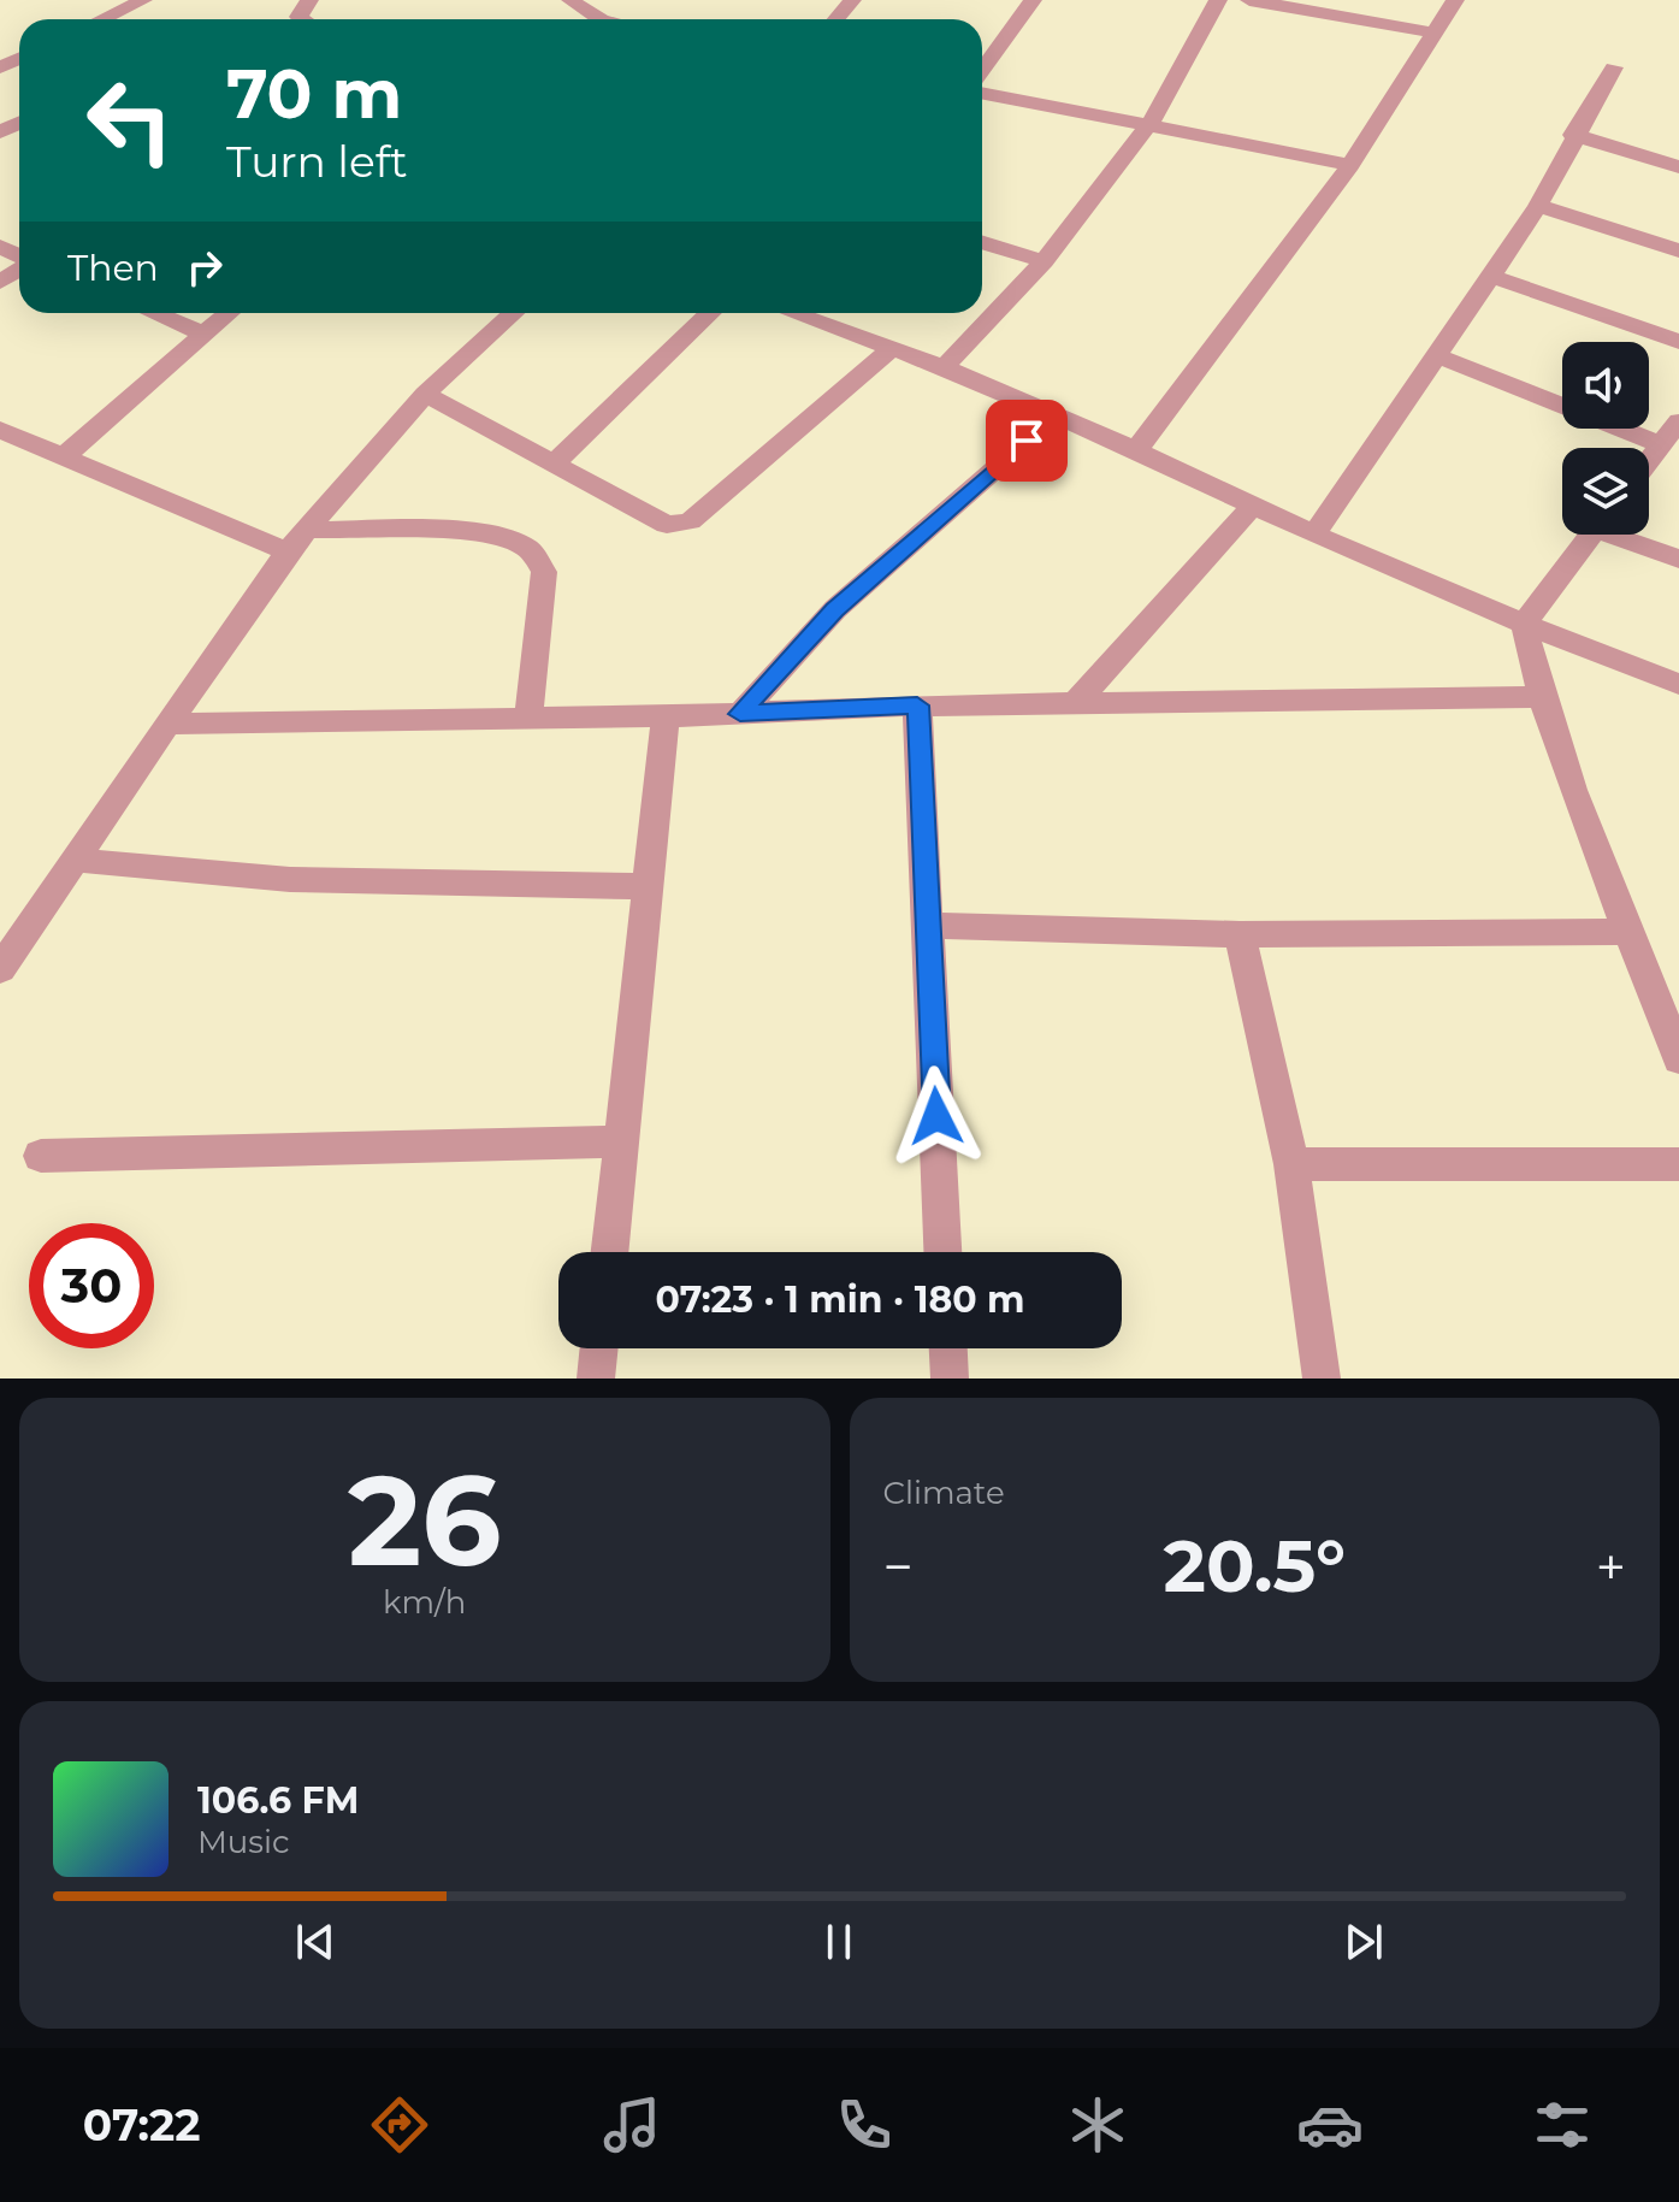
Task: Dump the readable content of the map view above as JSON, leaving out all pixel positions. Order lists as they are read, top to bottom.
{
  "page": {
    "turn": ["70 m", "Turn left"],
    "then": "Then",
    "limit": "30",
    "trip": "07:23 · 1 min · 180 m",
    "tile": [
      ["26", "km/h"],
      "Climate"
    ],
    "heat": ["−", "20.5°", "+"],
    "song": ["106.6 FM", "Music"],
    "tabs": "07:22"
  }
}
